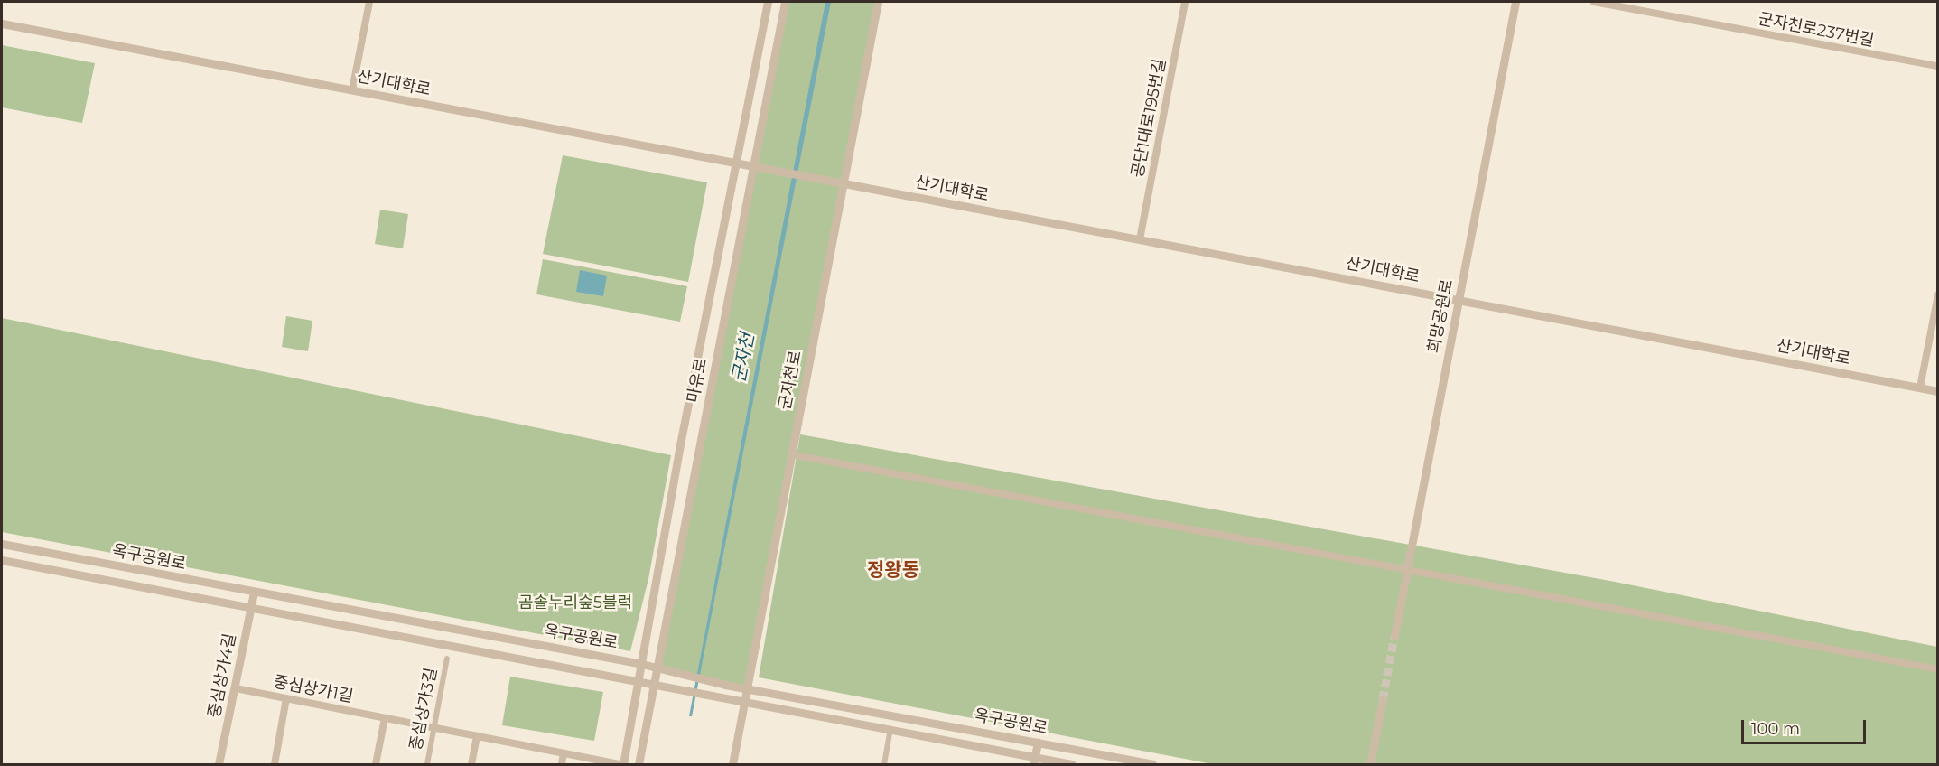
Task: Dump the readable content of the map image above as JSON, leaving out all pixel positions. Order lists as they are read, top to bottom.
{
  "streets": {
    "street": [
      "군자천로237번길",
      "산기대학로",
      "공단1대로195번길",
      "희망공원로",
      "마유로",
      "군자천로",
      "옥구공원로",
      "중심상가4길",
      "중심상가1길",
      "중심상가3길"
    ]
  },
  "crossings": [
    ["산기대학로", "공단1대로195번길"],
    ["산기대학로", "희망공원로"],
    ["산기대학로", "마유로"],
    ["산기대학로", "군자천로"],
    ["마유로", "옥구공원로"],
    ["마유로", "중심상가1길"],
    ["군자천로", "옥구공원로"],
    ["옥구공원로", "중심상가4길"],
    ["중심상가4길", "중심상가1길"],
    ["중심상가1길", "중심상가3길"]
  ],
  "districts": ["정왕동"],
  "water": ["군자천"],
  "parks": ["곰솔누리숲5블럭"],
  "scale_bar": "100 m"
}
